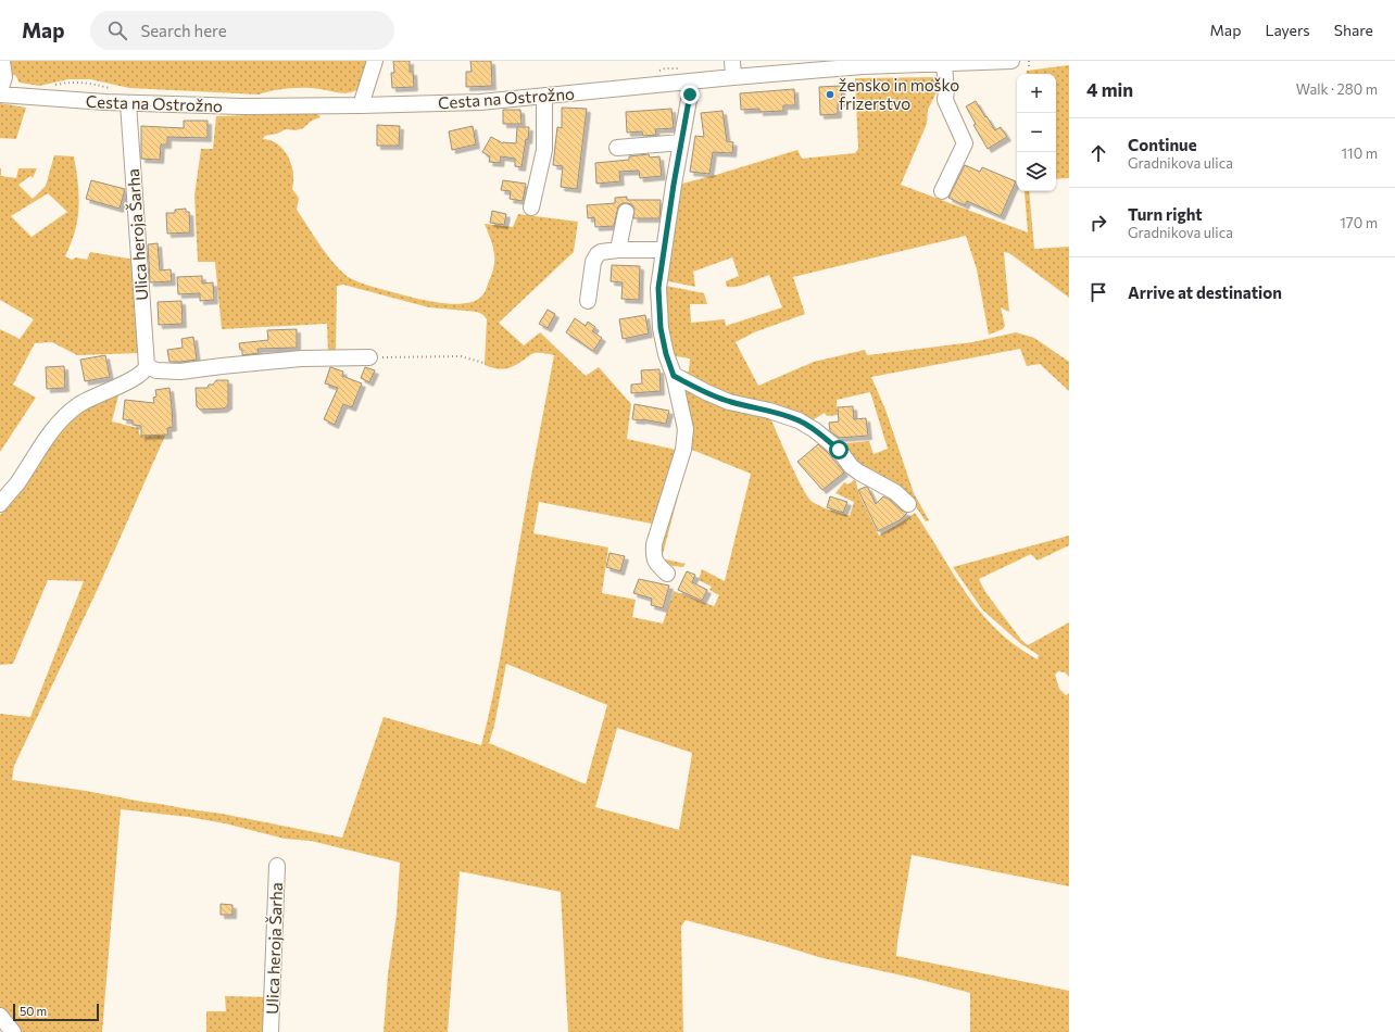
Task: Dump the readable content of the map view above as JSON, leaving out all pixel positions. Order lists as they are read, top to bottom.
{
  "streets": {
    "street": ["Cesta na Ostrožno", "Ulica heroja Šarha"]
  },
  "crossings": [
    ["Cesta na Ostrožno", "Ulica heroja Šarha"]
  ],
  "places": ["žensko in moško frizerstvo"],
  "scale_bar": "50 m",
  "page": {
    "header": "Map",
    "search": "Search here",
    "nav": ["Map", "Layers", "Share"],
    "heading": ["4 min", "Walk · 280 m"],
    "map_buttons": ["+", "−"],
    "list": [
      ["Continue", "Gradnikova ulica", "110 m"],
      ["Turn right", "Gradnikova ulica", "170 m"],
      "Arrive at destination"
    ],
    "scale": "50 m"
  }
}
